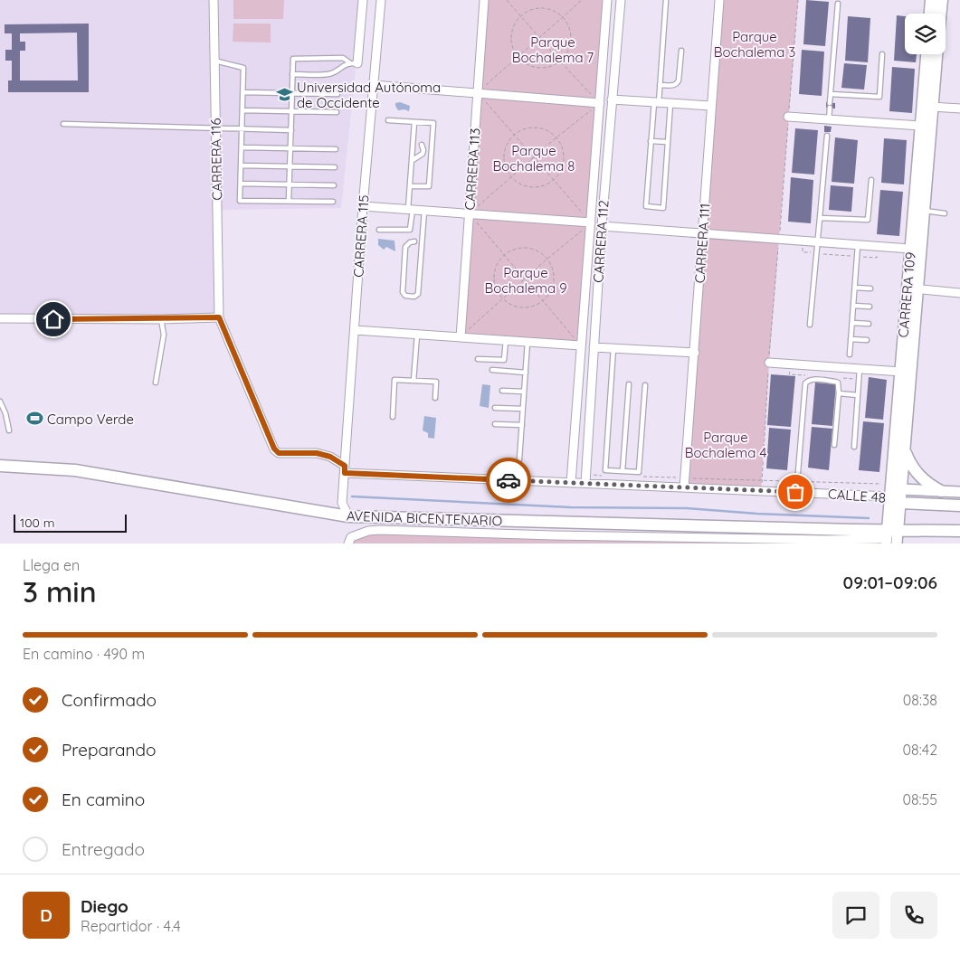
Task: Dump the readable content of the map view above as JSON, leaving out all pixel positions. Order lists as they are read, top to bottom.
{
  "streets": {
    "main road": ["CARRERA 109", "CALLE 48", "AVENIDA BICENTENARIO"],
    "street": [
      "CARRERA 116",
      "CARRERA 113",
      "CARRERA 115",
      "CARRERA 112",
      "CARRERA 111"
    ]
  },
  "crossings": [
    ["CARRERA 115", "CALLE 48"],
    ["CARRERA 115", "AVENIDA BICENTENARIO"],
    ["CARRERA 112", "CALLE 48"],
    ["CARRERA 111", "CALLE 48"],
    ["CARRERA 109", "CALLE 48"],
    ["CARRERA 109", "AVENIDA BICENTENARIO"]
  ],
  "parks": [
    "Parque Bochalema 3",
    "Parque Bochalema 7",
    "Parque Bochalema 8",
    "Parque Bochalema 9",
    "Parque Bochalema 4"
  ],
  "places": {
    "school or university": ["Universidad Autónoma de Occidente"],
    "sports": ["Campo Verde"]
  },
  "scale_bar": "100 m",
  "page": {
    "scale": "100 m",
    "heading": ["3 min", "Llega en", "09:01–09:06"],
    "panel": ["Diego", "Repartidor · 4.4"],
    "bar": "En camino · 490 m",
    "list": [
      ["Confirmado", "08:38"],
      ["Preparando", "08:42"],
      ["En camino", "08:55"],
      "Entregado"
    ],
    "round": "D"
  }
}
